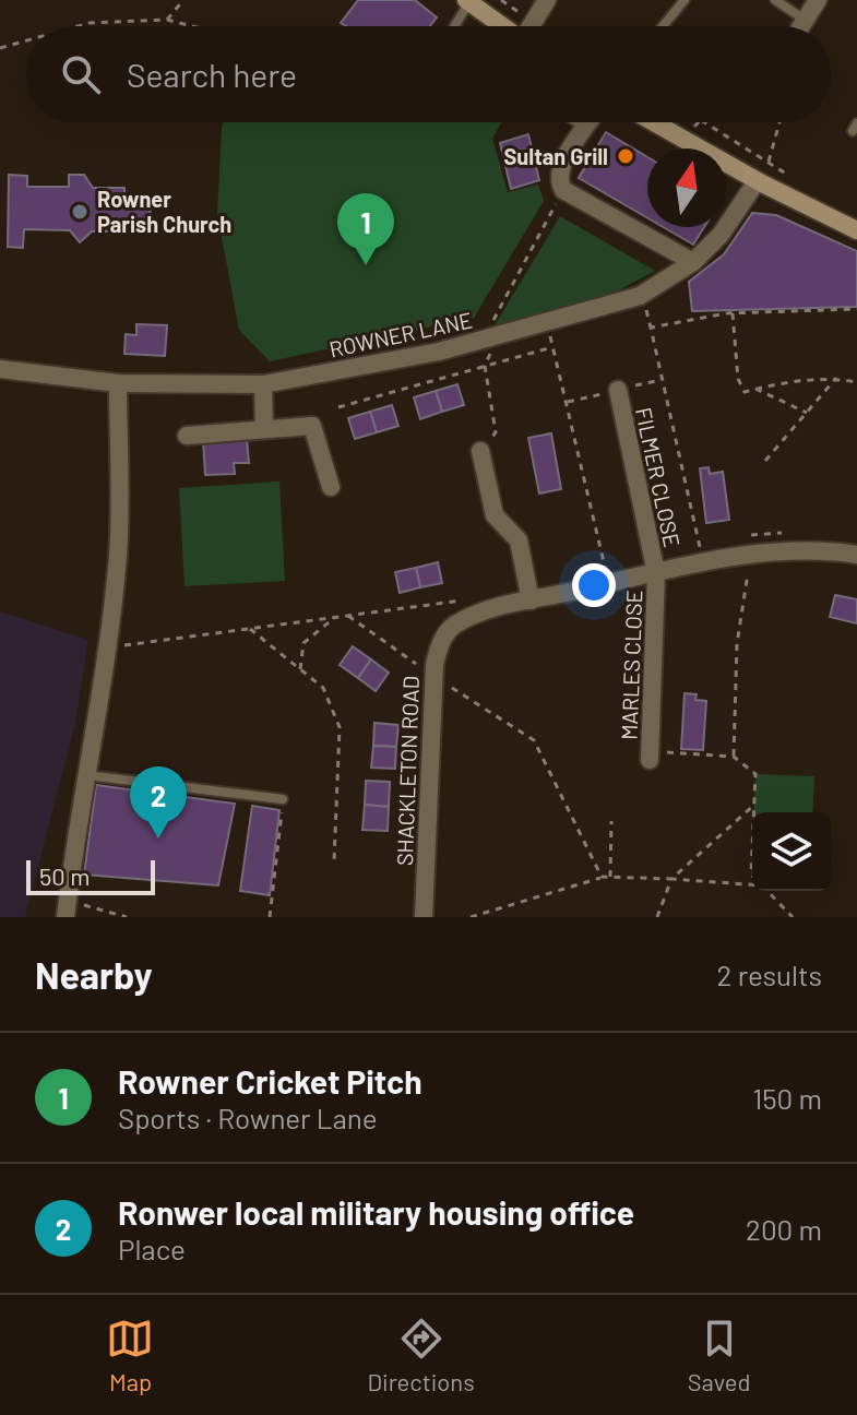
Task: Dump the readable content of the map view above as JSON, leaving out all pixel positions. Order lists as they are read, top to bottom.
{
  "streets": {
    "street": [
      "ROWNER LANE",
      "FILMER CLOSE",
      "MARLES CLOSE",
      "SHACKLETON ROAD"
    ]
  },
  "crossings": [
    ["FILMER CLOSE", "MARLES CLOSE"],
    ["FILMER CLOSE", "SHACKLETON ROAD"],
    ["MARLES CLOSE", "SHACKLETON ROAD"]
  ],
  "places": ["Sultan Grill", "Rowner Parish Church"],
  "scale_bar": "50 m",
  "north": "top",
  "page": {
    "search": "Search here",
    "pins": ["1", "2"],
    "scale": "50 m",
    "heading": ["Nearby", "2 results"],
    "list": [
      {
        "mark": "1",
        "name": "Rowner Cricket Pitch",
        "note": "Sports · Rowner Lane",
        "value": "150 m"
      },
      {
        "mark": "2",
        "name": "Ronwer local military housing office",
        "note": "Place",
        "value": "200 m"
      }
    ],
    "nav": ["Map", "Directions", "Saved"]
  }
}
